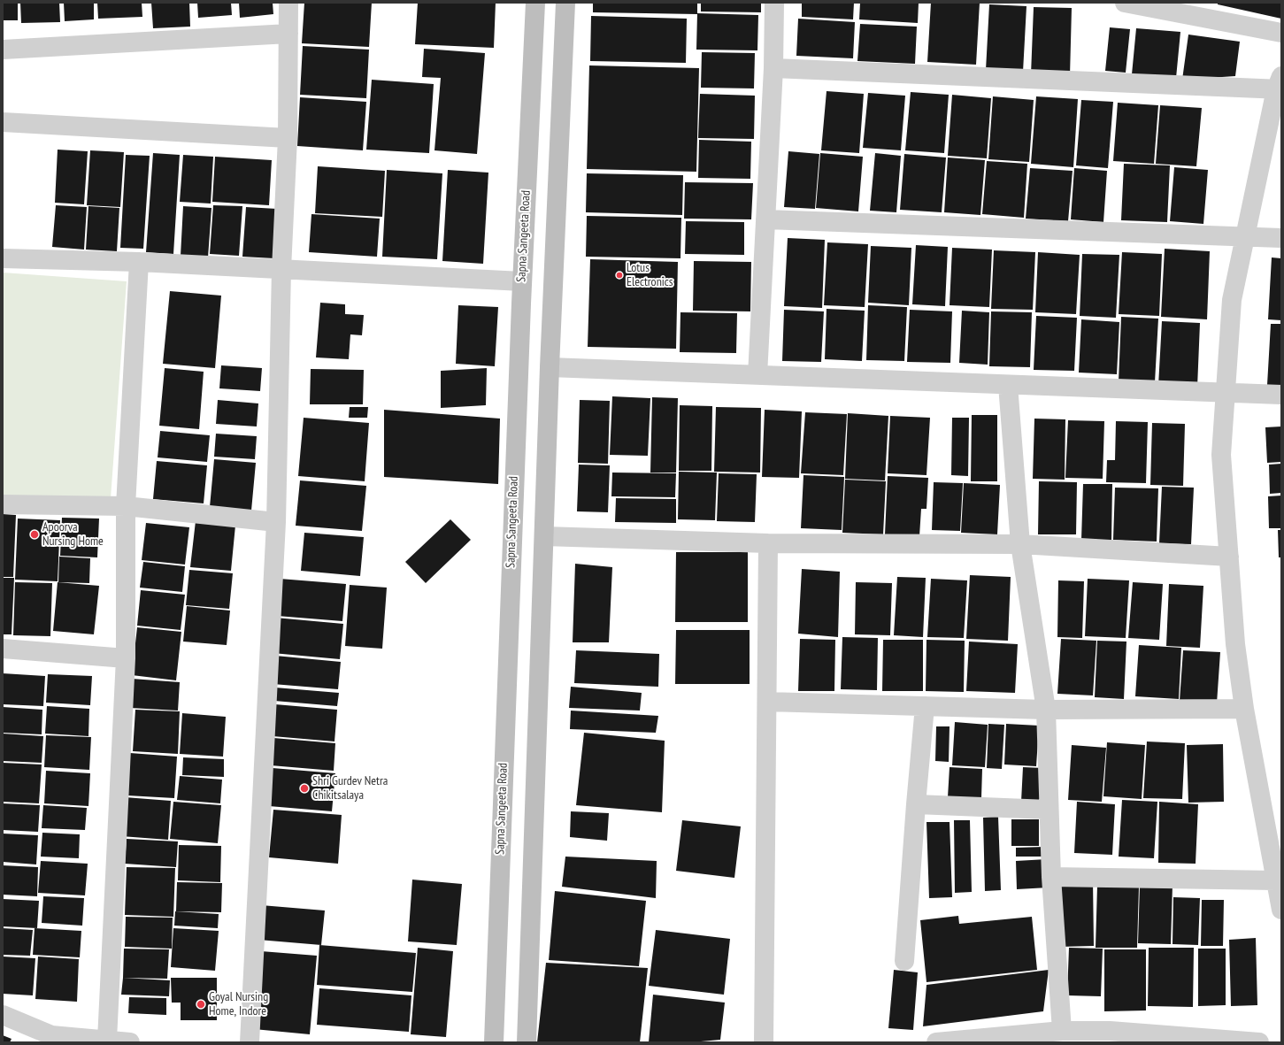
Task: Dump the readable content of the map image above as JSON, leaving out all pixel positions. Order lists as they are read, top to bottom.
{
  "streets": {
    "main road": ["Sapna Sangeeta Road"]
  },
  "places": [
    "Lotus Electronics",
    "Apoorva Nursing Home",
    "Shri Gurdev Netra Chikitsalaya",
    "Goyal Nursing Home, Indore"
  ]
}
